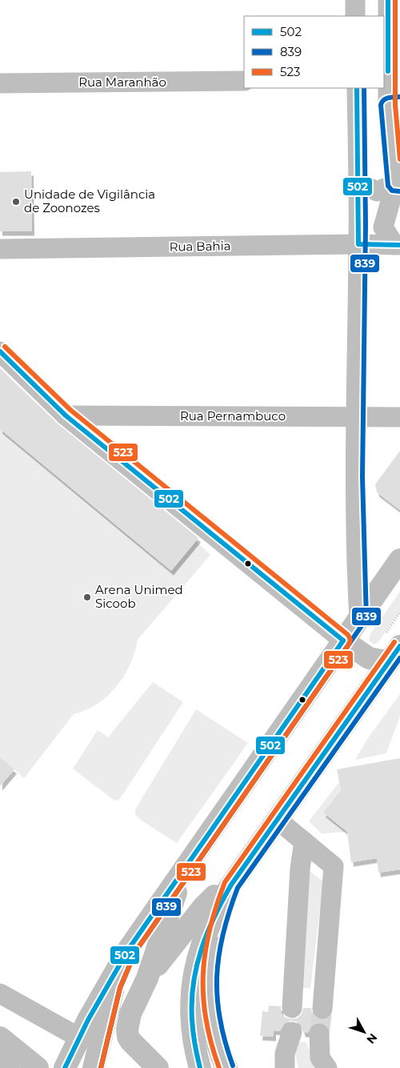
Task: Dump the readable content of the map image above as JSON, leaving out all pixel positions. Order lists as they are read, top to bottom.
{
  "streets": {
    "street": ["Rua Maranhão", "Rua Bahia", "Rua Pernambuco"]
  },
  "places": ["Unidade de Vigilância de Zoonozes", "Arena Unimed Sicoob"],
  "lines": ["transit line 502", "transit line 523", "transit line 839"],
  "legend": ["502", "839", "523"],
  "north": "bottom right"
}
